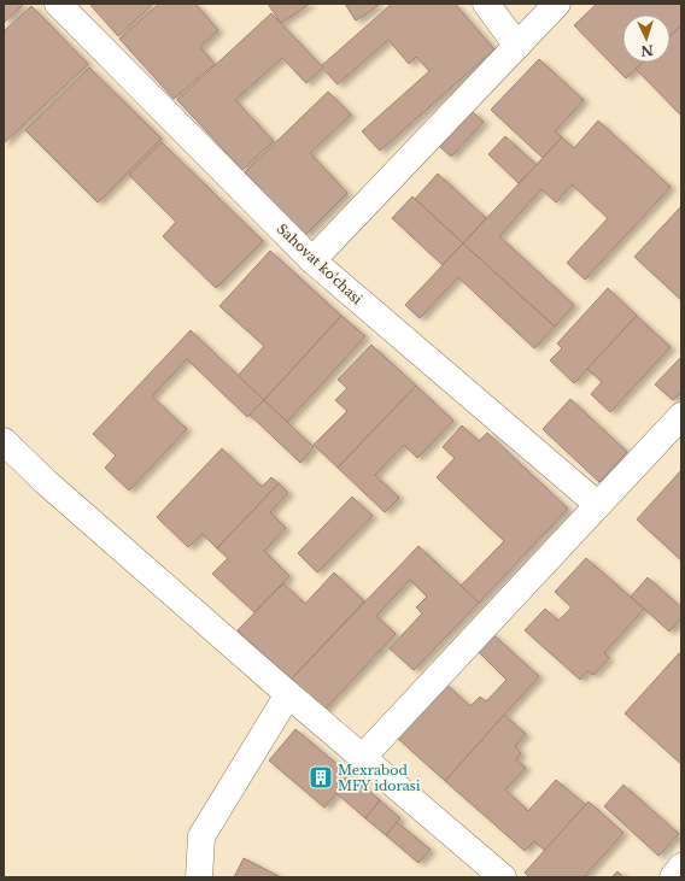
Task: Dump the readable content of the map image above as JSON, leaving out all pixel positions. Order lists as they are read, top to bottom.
{
  "streets": {
    "street": ["Sahovat ko'chasi"]
  },
  "places": {
    "building": ["Mexrabod MFY idorasi"]
  },
  "north": "bottom"
}
